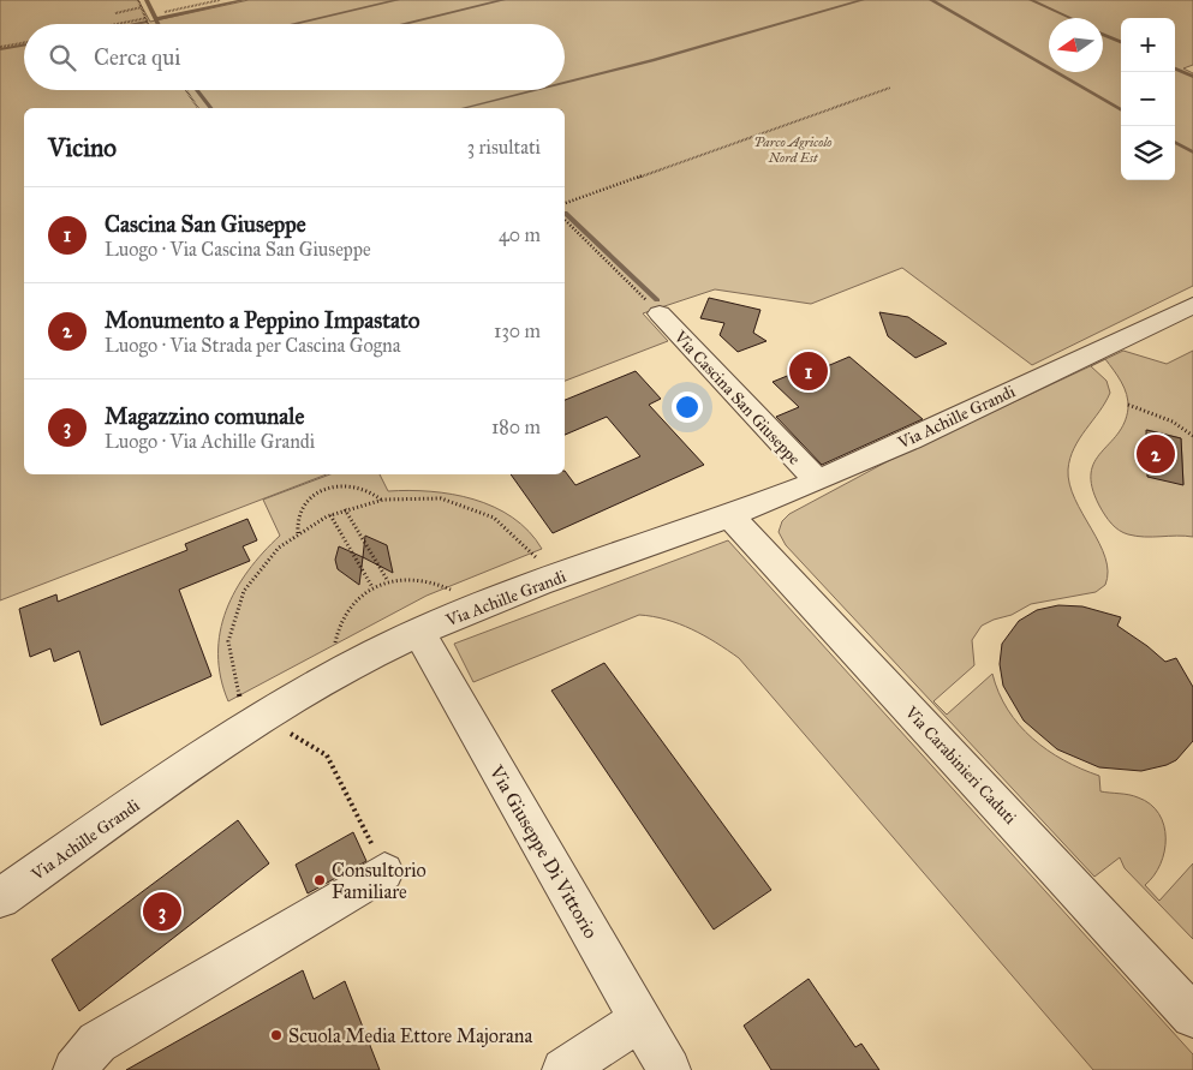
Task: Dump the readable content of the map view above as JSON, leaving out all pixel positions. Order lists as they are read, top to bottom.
{
  "streets": {
    "street": [
      "Via Cascina San Giuseppe",
      "Via Achille Grandi",
      "Via Carabinieri Caduti",
      "Via Giuseppe Di Vittorio"
    ]
  },
  "crossings": [
    ["Via Cascina San Giuseppe", "Via Achille Grandi"],
    ["Via Achille Grandi", "Via Carabinieri Caduti"],
    ["Via Achille Grandi", "Via Giuseppe Di Vittorio"]
  ],
  "parks": ["Parco Agricolo Nord Est"],
  "places": ["Consultorio Familiare", "Scuola Media Ettore Majorana"],
  "north": "left",
  "page": {
    "map_buttons": ["+", "−"],
    "search": "Cerca qui",
    "heading": ["Vicino", "3 risultati"],
    "list": [
      {
        "mark": "1",
        "name": "Cascina San Giuseppe",
        "note": "Luogo · Via Cascina San Giuseppe",
        "value": "40 m"
      },
      {
        "mark": "2",
        "name": "Monumento a Peppino Impastato",
        "note": "Luogo · Via Strada per Cascina Gogna",
        "value": "130 m"
      },
      {
        "mark": "3",
        "name": "Magazzino comunale",
        "note": "Luogo · Via Achille Grandi",
        "value": "180 m"
      }
    ],
    "pins": ["1", "2", "3"]
  }
}
